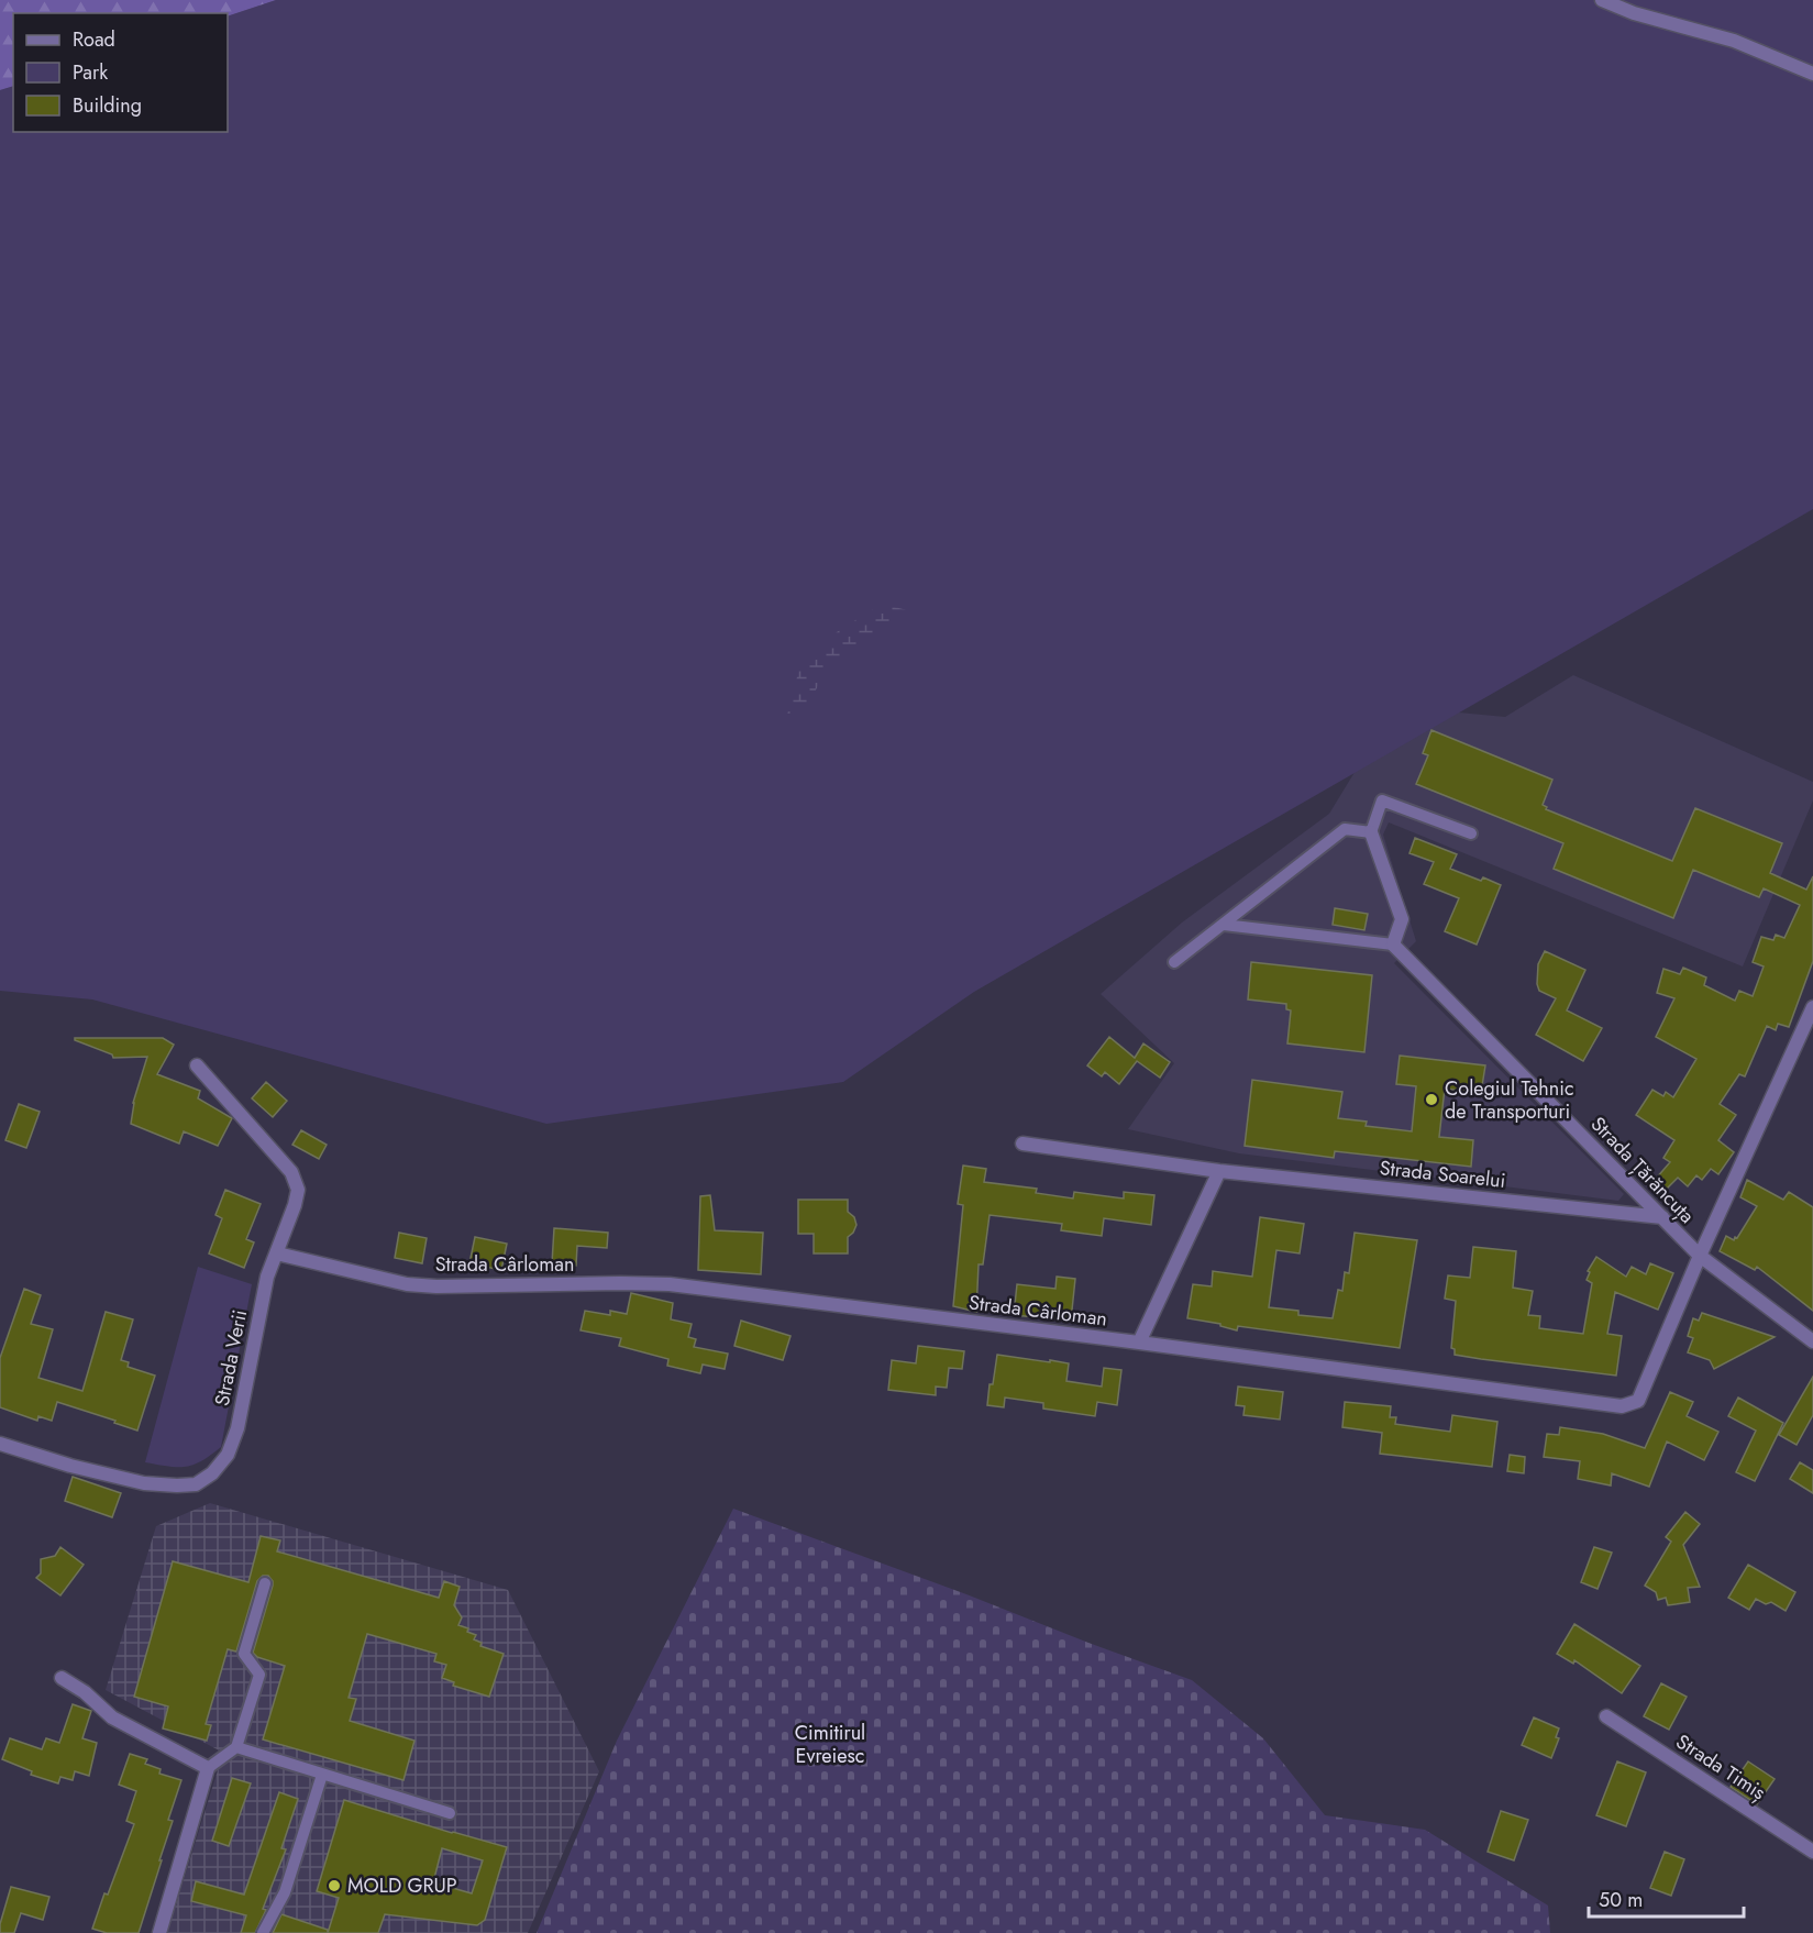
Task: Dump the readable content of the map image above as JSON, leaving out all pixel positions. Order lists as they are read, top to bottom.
{
  "streets": {
    "street": [
      "Strada Țărăncuța",
      "Strada Soarelui",
      "Strada Cârloman",
      "Strada Verii",
      "Strada Timiș"
    ]
  },
  "crossings": [
    ["Strada Țărăncuța", "Strada Soarelui"],
    ["Strada Țărăncuța", "Strada Cârloman"],
    ["Strada Cârloman", "Strada Verii"]
  ],
  "parks": ["Cimitirul Evreiesc"],
  "places": ["Colegiul Tehnic de Transporturi", "MOLD GRUP"],
  "legend": ["Road", "Park", "Building"],
  "scale_bar": "50 m"
}
